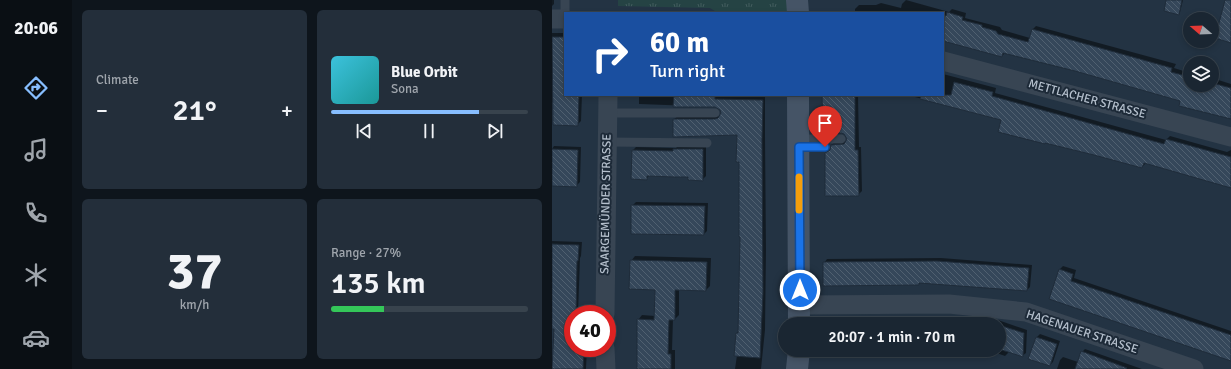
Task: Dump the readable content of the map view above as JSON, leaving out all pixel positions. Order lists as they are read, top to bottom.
{
  "streets": {
    "street": ["METTLACHER STRASSE", "SAARGEMÜNDER STRASSE", "HAGENAUER STRASSE"]
  },
  "north": "left",
  "page": {
    "tabs": "20:06",
    "tile": [
      "Climate",
      ["37", "km/h"],
      ["Range · 27%", "135 km"]
    ],
    "turn": ["60 m", "Turn right"],
    "song": ["Blue Orbit", "Sona"],
    "heat": ["−", "21°", "+"],
    "limit": "40",
    "trip": "20:07 · 1 min · 70 m"
  }
}
